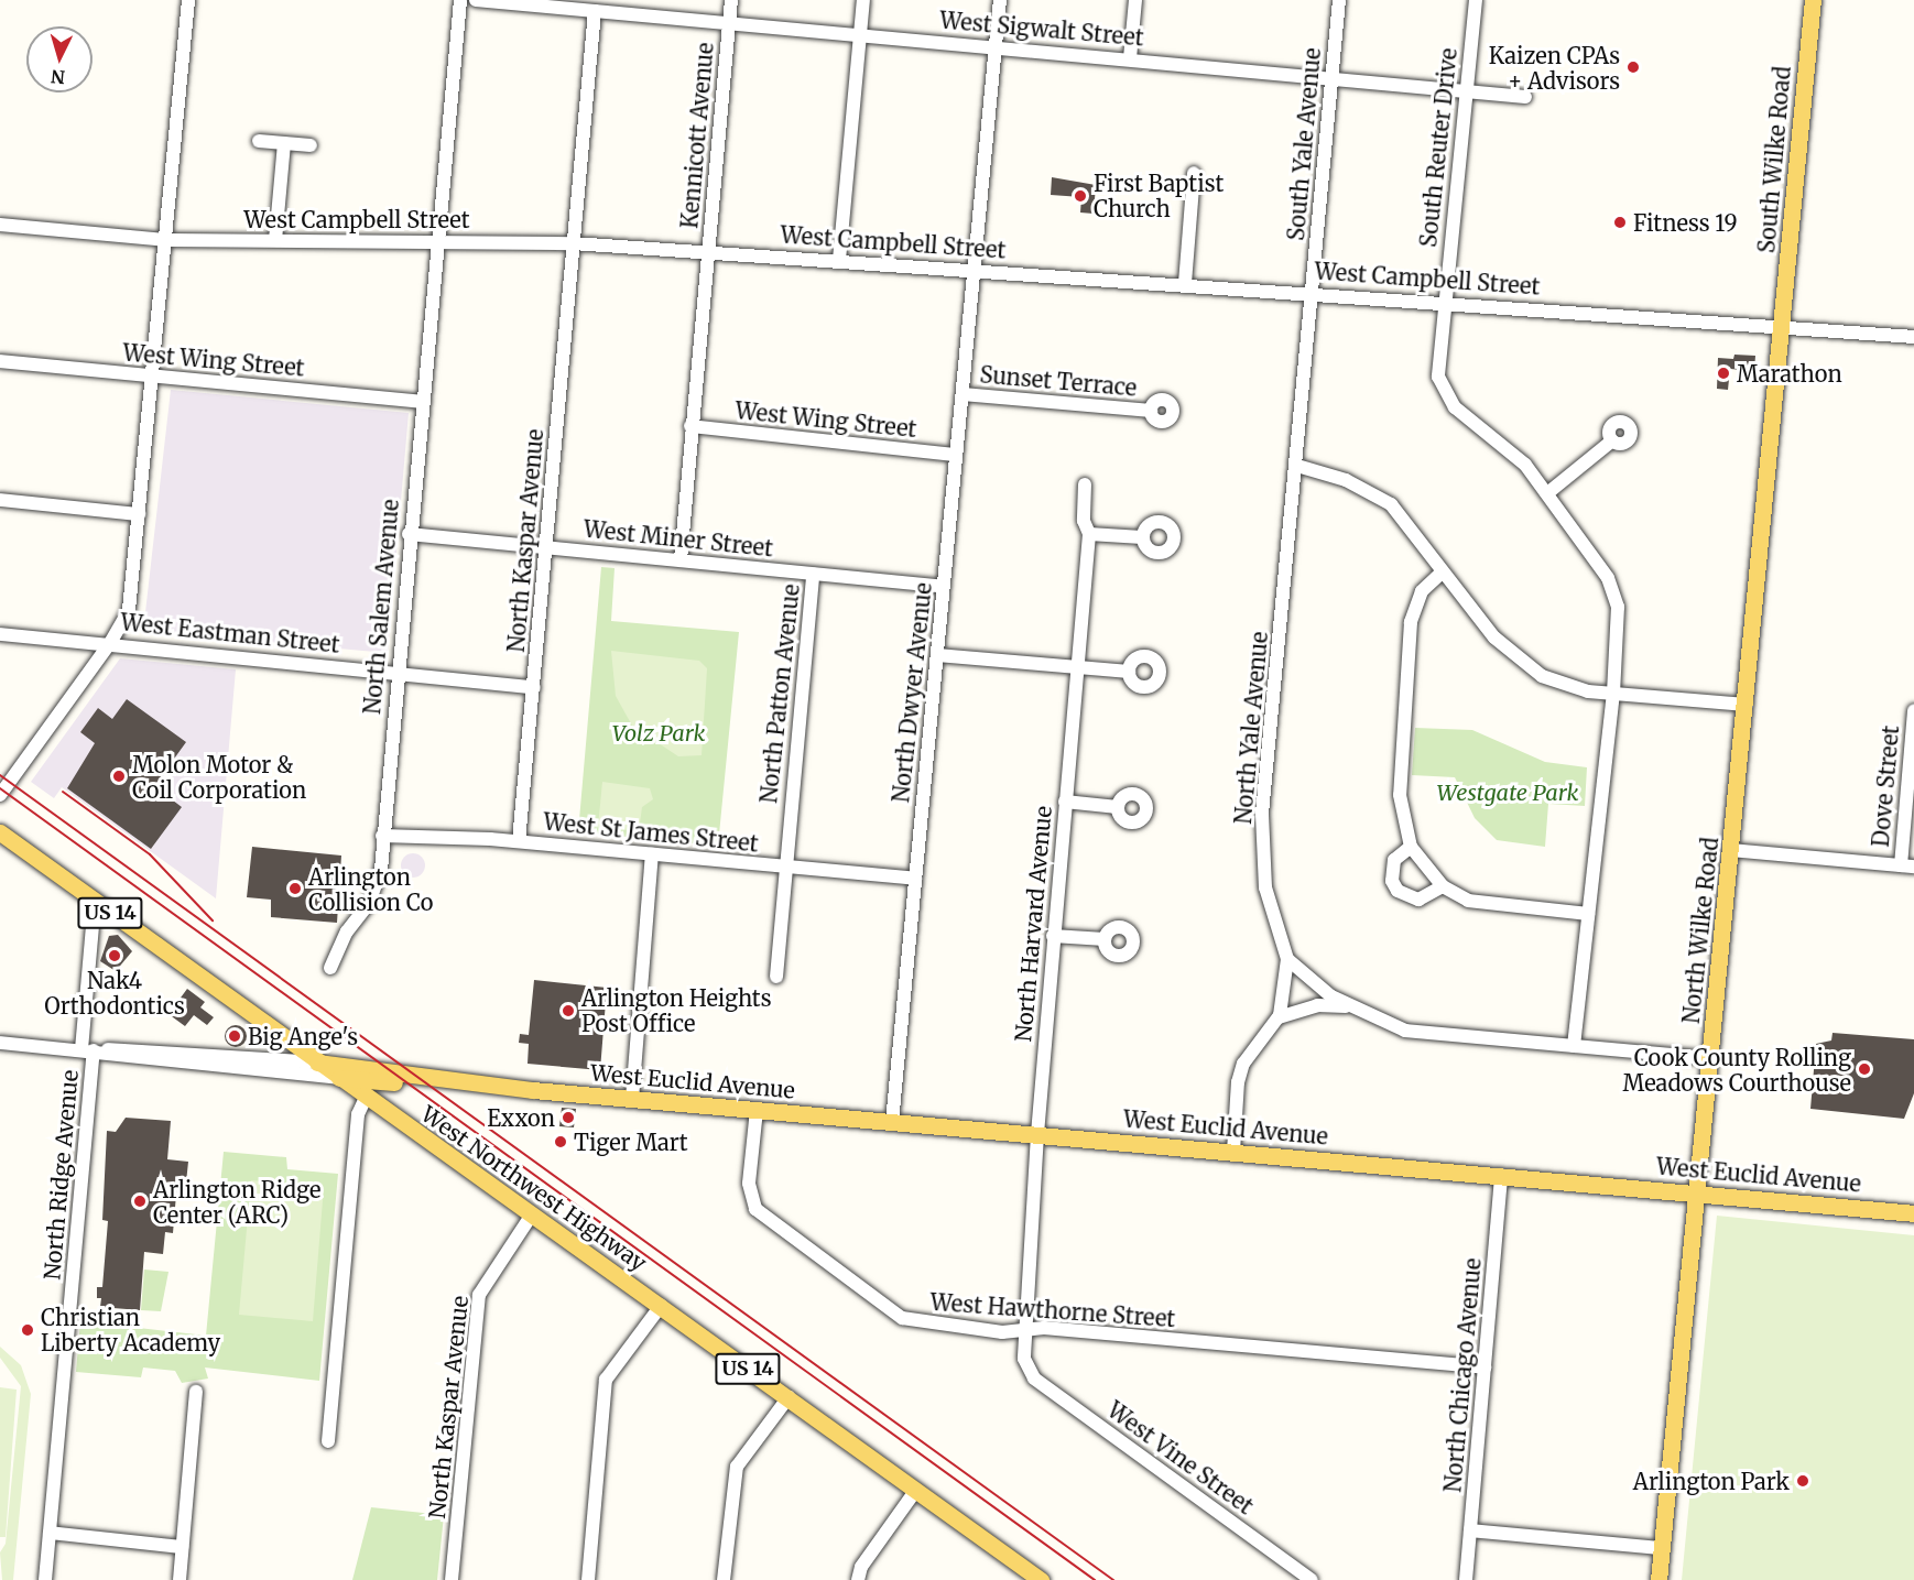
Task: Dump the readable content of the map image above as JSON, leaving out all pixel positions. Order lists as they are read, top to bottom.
{
  "streets": {
    "main road": [
      "South Wilke Road",
      "US 14",
      "North Wilke Road",
      "West Euclid Avenue",
      "West Northwest Highway"
    ],
    "street": [
      "West Sigwalt Street",
      "Kennicott Avenue",
      "South Yale Avenue",
      "South Reuter Drive",
      "West Campbell Street",
      "West Wing Street",
      "Sunset Terrace",
      "West Miner Street",
      "North Kaspar Avenue",
      "North Salem Avenue",
      "West Eastman Street",
      "North Dwyer Avenue",
      "North Patton Avenue",
      "North Yale Avenue",
      "Dove Street",
      "West St James Street",
      "North Harvard Avenue",
      "North Ridge Avenue",
      "West Hawthorne Street",
      "North Chicago Avenue",
      "West Vine Street"
    ]
  },
  "crossings": [
    ["West Sigwalt Street", "Kennicott Avenue"],
    ["West Sigwalt Street", "South Yale Avenue"],
    ["West Sigwalt Street", "South Reuter Drive"],
    ["West Sigwalt Street", "North Kaspar Avenue"],
    ["West Sigwalt Street", "North Dwyer Avenue"],
    ["Kennicott Avenue", "West Campbell Street"],
    ["Kennicott Avenue", "West Wing Street"],
    ["Kennicott Avenue", "West Miner Street"],
    ["South Yale Avenue", "West Campbell Street"],
    ["South Yale Avenue", "North Yale Avenue"],
    ["South Reuter Drive", "West Campbell Street"],
    ["South Wilke Road", "West Campbell Street"],
    ["South Wilke Road", "North Wilke Road"],
    ["West Campbell Street", "North Kaspar Avenue"],
    ["West Campbell Street", "North Salem Avenue"],
    ["West Campbell Street", "North Dwyer Avenue"],
    ["West Campbell Street", "North Yale Avenue"],
    ["West Campbell Street", "North Wilke Road"],
    ["West Wing Street", "North Salem Avenue"],
    ["West Wing Street", "North Dwyer Avenue"],
    ["Sunset Terrace", "North Dwyer Avenue"],
    ["West Miner Street", "North Kaspar Avenue"],
    ["West Miner Street", "North Salem Avenue"],
    ["West Miner Street", "North Dwyer Avenue"],
    ["West Miner Street", "North Patton Avenue"],
    ["North Kaspar Avenue", "West Eastman Street"],
    ["North Kaspar Avenue", "West St James Street"],
    ["North Kaspar Avenue", "West Northwest Highway"],
    ["North Salem Avenue", "West Eastman Street"],
    ["North Salem Avenue", "West St James Street"],
    ["North Dwyer Avenue", "West St James Street"],
    ["North Dwyer Avenue", "West Euclid Avenue"],
    ["North Patton Avenue", "West St James Street"],
    ["North Yale Avenue", "West Euclid Avenue"],
    ["North Harvard Avenue", "West Euclid Avenue"],
    ["North Harvard Avenue", "West Hawthorne Street"],
    ["North Harvard Avenue", "West Vine Street"],
    ["North Wilke Road", "West Euclid Avenue"],
    ["West Euclid Avenue", "North Ridge Avenue"],
    ["West Euclid Avenue", "West Northwest Highway"],
    ["West Euclid Avenue", "West Hawthorne Street"],
    ["West Euclid Avenue", "North Chicago Avenue"],
    ["North Ridge Avenue", "West Northwest Highway"],
    ["West Hawthorne Street", "North Chicago Avenue"]
  ],
  "parks": ["Volz Park", "Westgate Park"],
  "places": [
    "Kaizen CPAs + Advisors",
    "First Baptist Church",
    "Fitness 19",
    "Marathon",
    "Molon Motor & Coil Corporation",
    "Arlington Collision Co",
    "Nak4 Orthodontics",
    "Arlington Heights Post Office",
    "Big Ange's",
    "Cook County Rolling Meadows Courthouse",
    "Exxon",
    "Tiger Mart",
    "Arlington Ridge Center (ARC)",
    "Christian Liberty Academy",
    "Arlington Park"
  ],
  "north": "bottom"
}
